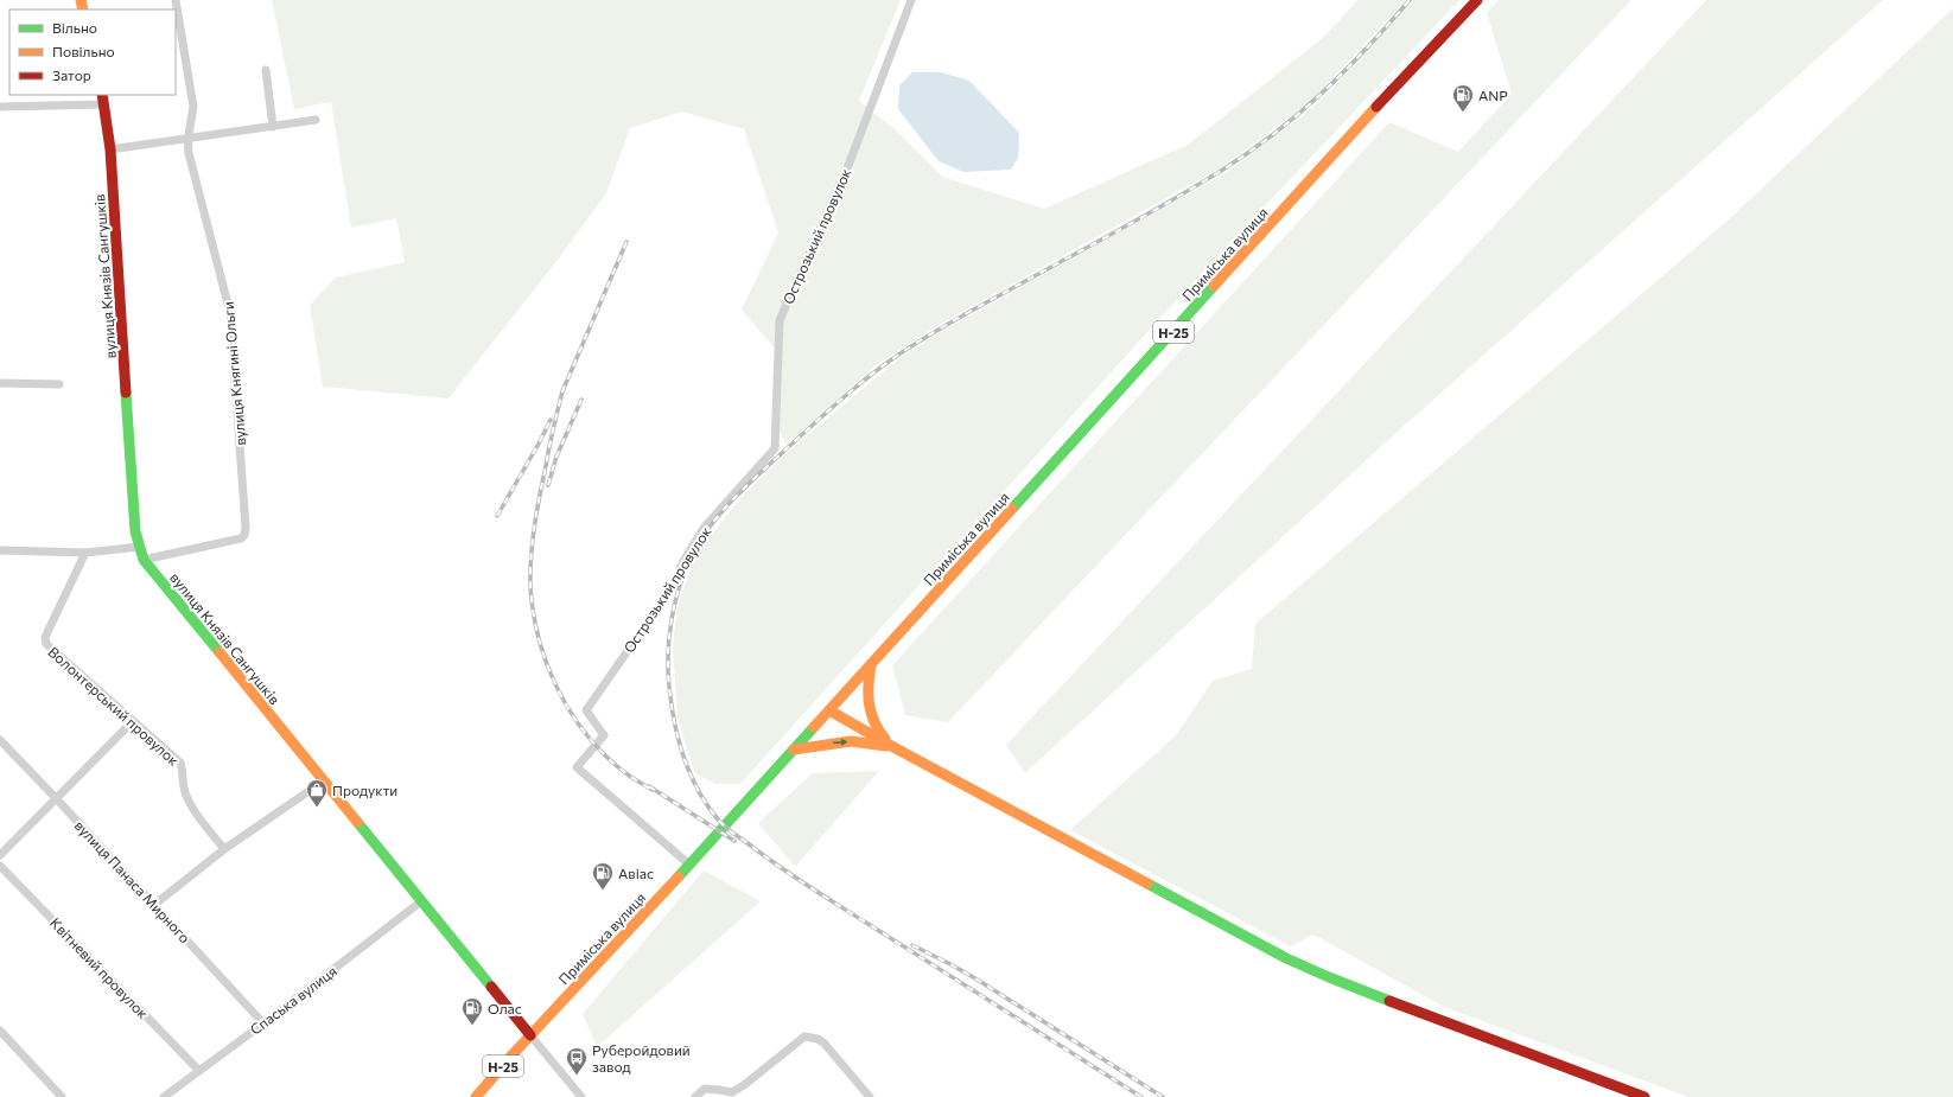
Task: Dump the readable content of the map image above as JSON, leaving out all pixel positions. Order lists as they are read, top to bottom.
{
  "streets": {
    "main road": ["Приміська вулиця", "вулиця Князів Сангушків", "Н-25"],
    "street": [
      "Острозький провулок",
      "вулиця Княгині Ольги",
      "Волонтерський провулок",
      "вулиця Панаса Мирного",
      "Квітневий провулок",
      "Спаська вулиця"
    ]
  },
  "crossings": [
    ["Острозький провулок", "Приміська вулиця"],
    ["Приміська вулиця", "вулиця Князів Сангушків"],
    ["вулиця Князів Сангушків", "вулиця Княгині Ольги"],
    ["вулиця Князів Сангушків", "Спаська вулиця"],
    ["вулиця Панаса Мирного", "Спаська вулиця"],
    ["Квітневий провулок", "Спаська вулиця"]
  ],
  "places": {
    "fuel station": ["ANP", "Авіас", "Олас"],
    "shop": ["Продукти"],
    "bus stop": ["Руберойдовий завод"]
  },
  "legend": ["Вільно", "Повільно", "Затор"]
}
